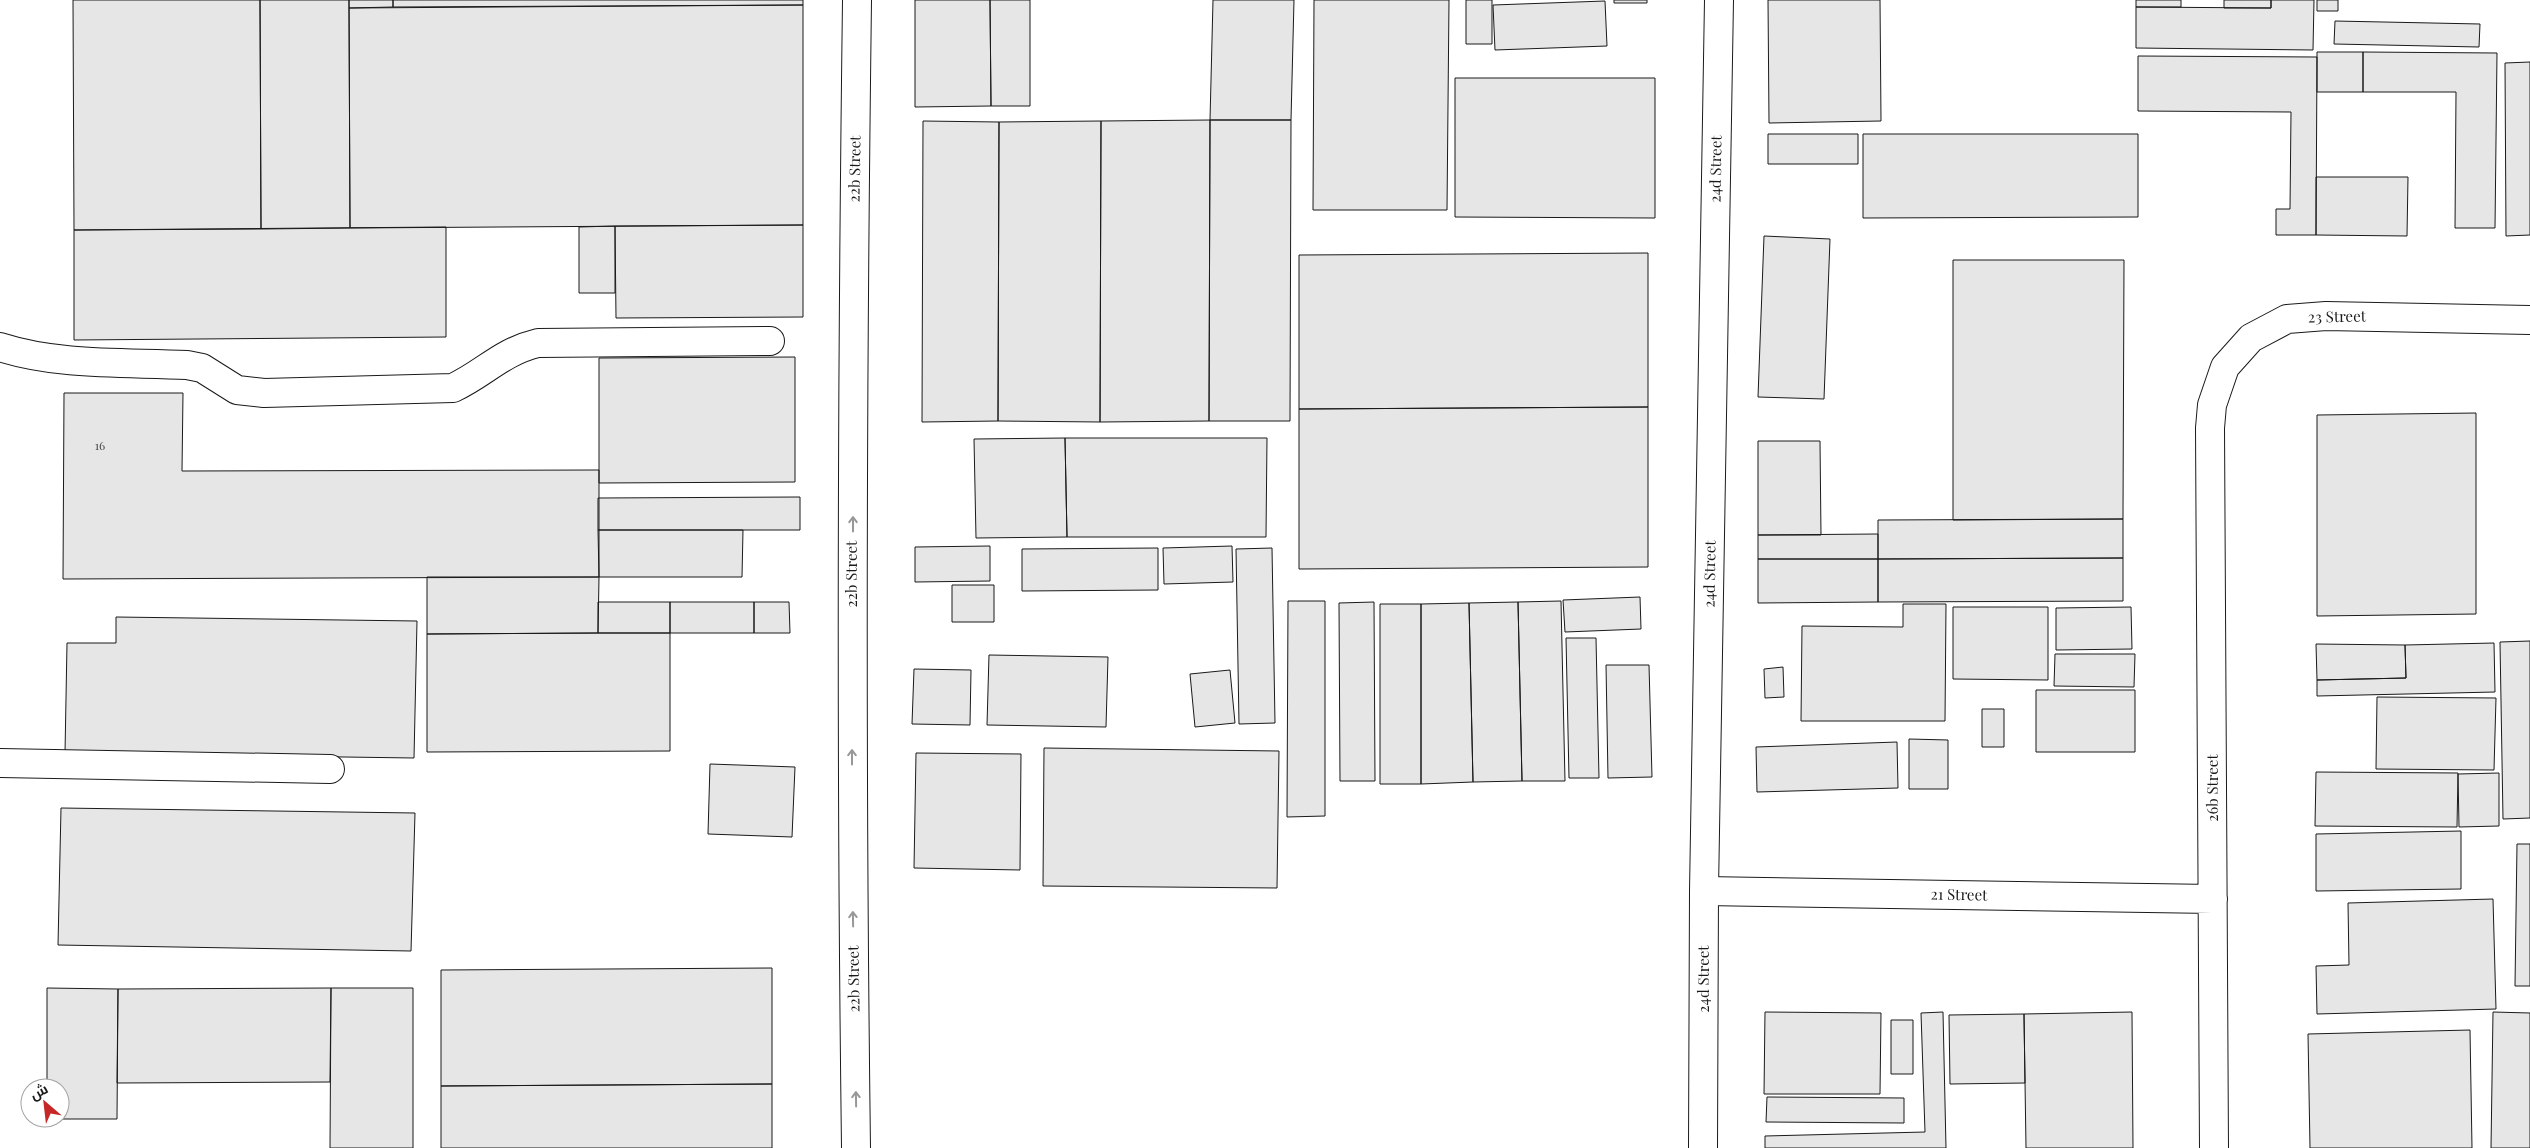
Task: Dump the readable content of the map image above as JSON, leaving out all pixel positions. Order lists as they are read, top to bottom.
{
  "streets": {
    "street": [
      "22b Street",
      "24d Street",
      "23 Street",
      "26b Street",
      "21 Street"
    ]
  },
  "crossings": [
    ["24d Street", "21 Street"],
    ["23 Street", "26b Street"],
    ["26b Street", "21 Street"]
  ],
  "one_way": ["22b Street"],
  "house_numbers": ["16"],
  "north": "top left"
}
